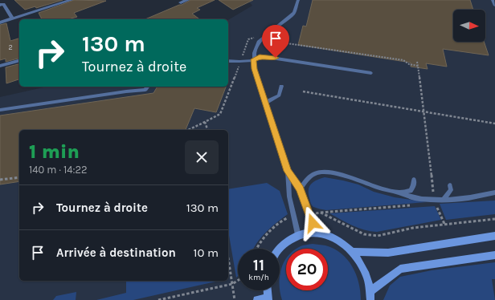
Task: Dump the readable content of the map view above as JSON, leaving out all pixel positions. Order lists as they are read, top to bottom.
{
  "house_numbers": ["2"],
  "north": "right",
  "page": {
    "turn": ["130 m", "Tournez à droite"],
    "heading": ["1 min", "140 m · 14:22"],
    "list": [
      {
        "name": "Tournez à droite",
        "value": "130 m"
      },
      {
        "name": "Arrivée à destination",
        "value": "10 m"
      }
    ],
    "speed": "11 km/h",
    "limit": "20"
  }
}
